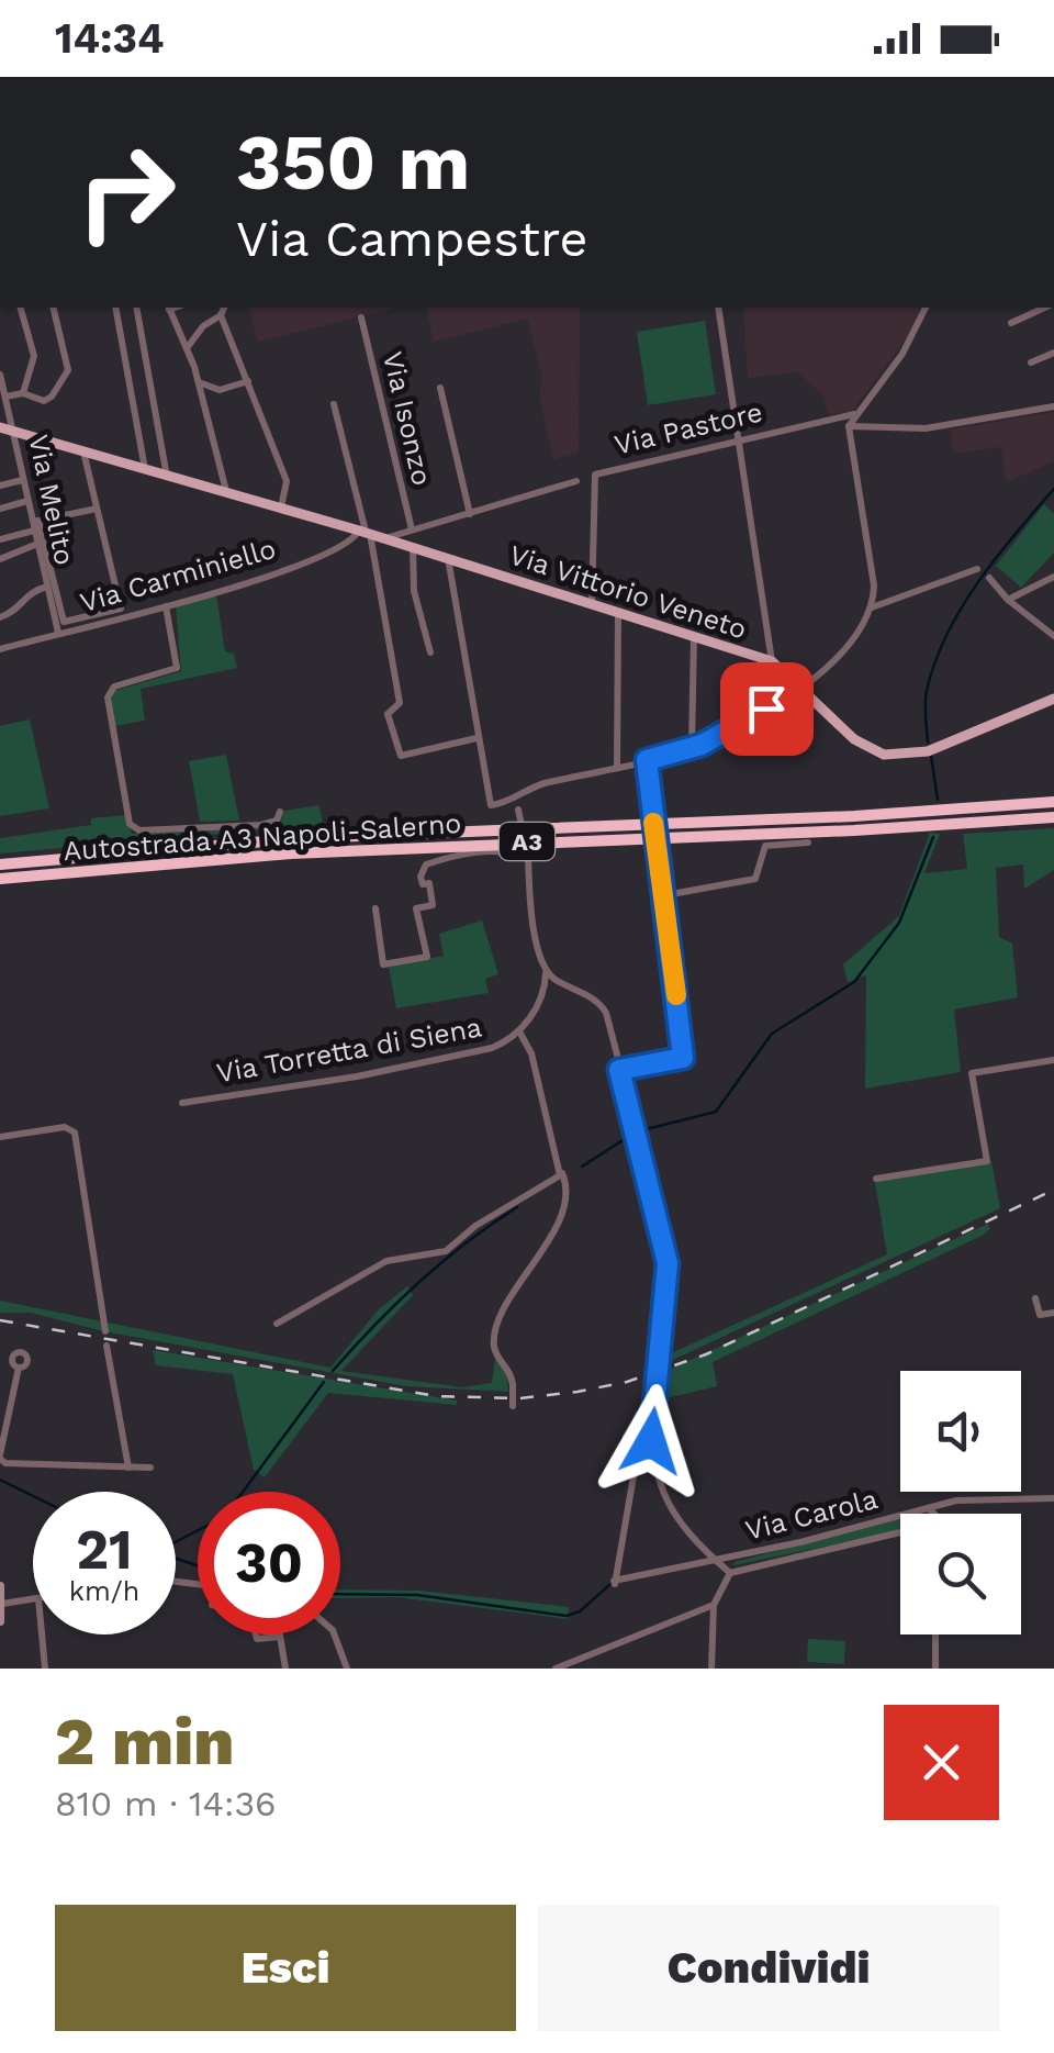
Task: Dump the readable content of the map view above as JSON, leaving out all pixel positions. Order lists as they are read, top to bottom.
{
  "streets": {
    "highway": ["Autostrada A3 Napoli-Salerno", "A3"],
    "main road": ["Via Vittorio Veneto"],
    "street": [
      "Via Isonzo",
      "Via Pastore",
      "Via Melito",
      "Via Carminiello",
      "Via Torretta di Siena",
      "Via Carola"
    ]
  },
  "crossings": [
    ["Via Pastore", "Via Vittorio Veneto"],
    ["Via Melito", "Via Carminiello"],
    ["Via Melito", "Via Vittorio Veneto"],
    ["Via Carminiello", "Via Vittorio Veneto"]
  ],
  "page": {
    "status": "14:34",
    "turn": ["350 m", "Via Campestre"],
    "speed": "21 km/h",
    "limit": "30",
    "heading": ["2 min", "810 m · 14:36"],
    "buttons": ["Esci", "Condividi"]
  }
}
